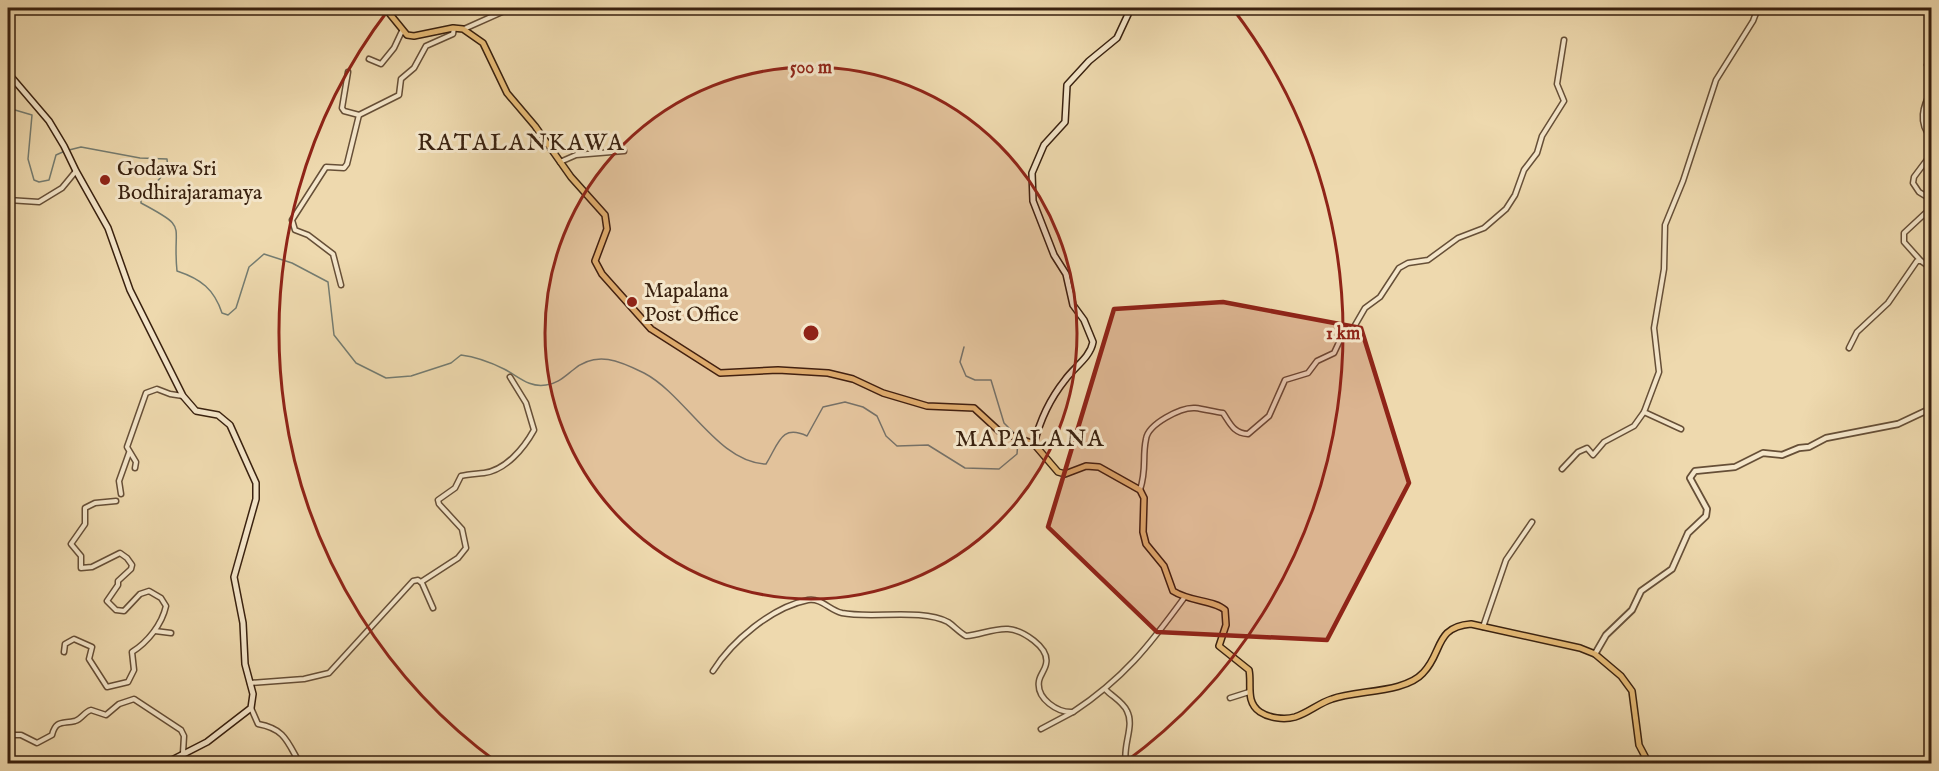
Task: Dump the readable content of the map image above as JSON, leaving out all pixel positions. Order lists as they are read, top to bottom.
{
  "districts": ["RATALANKAWA", "MAPALANA"],
  "places": ["Godawa Sri Bodhirajaramaya", "Mapalana Post Office"],
  "rings": ["500 m", "1 km"]
}
